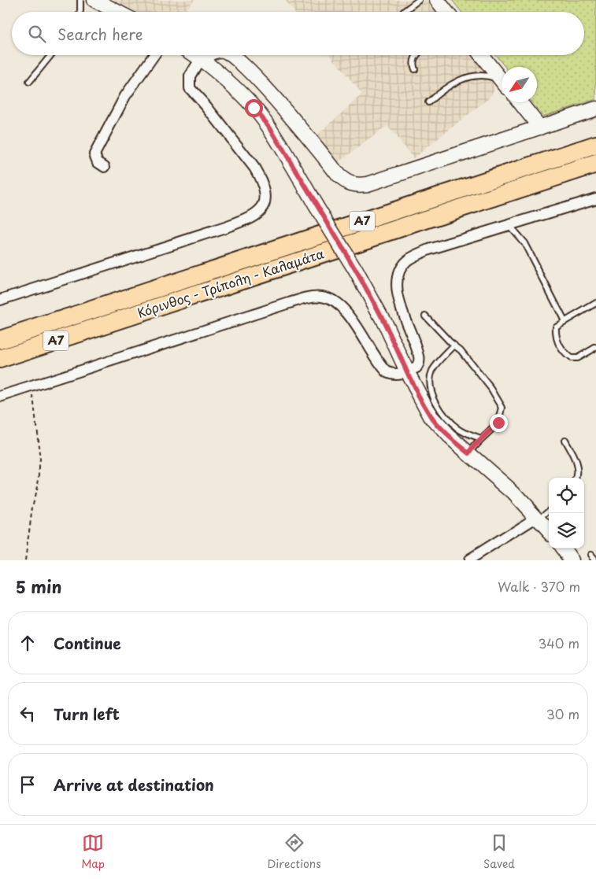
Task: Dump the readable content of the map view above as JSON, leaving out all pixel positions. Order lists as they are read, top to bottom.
{
  "streets": {
    "highway": ["Α7", "Κόρινθος - Τρίπολη - Καλαμάτα"]
  },
  "north": "bottom left",
  "page": {
    "search": "Search here",
    "heading": ["5 min", "Walk · 370 m"],
    "list": [
      ["Continue", "340 m"],
      ["Turn left", "30 m"],
      "Arrive at destination"
    ],
    "nav": ["Map", "Directions", "Saved"]
  }
}
